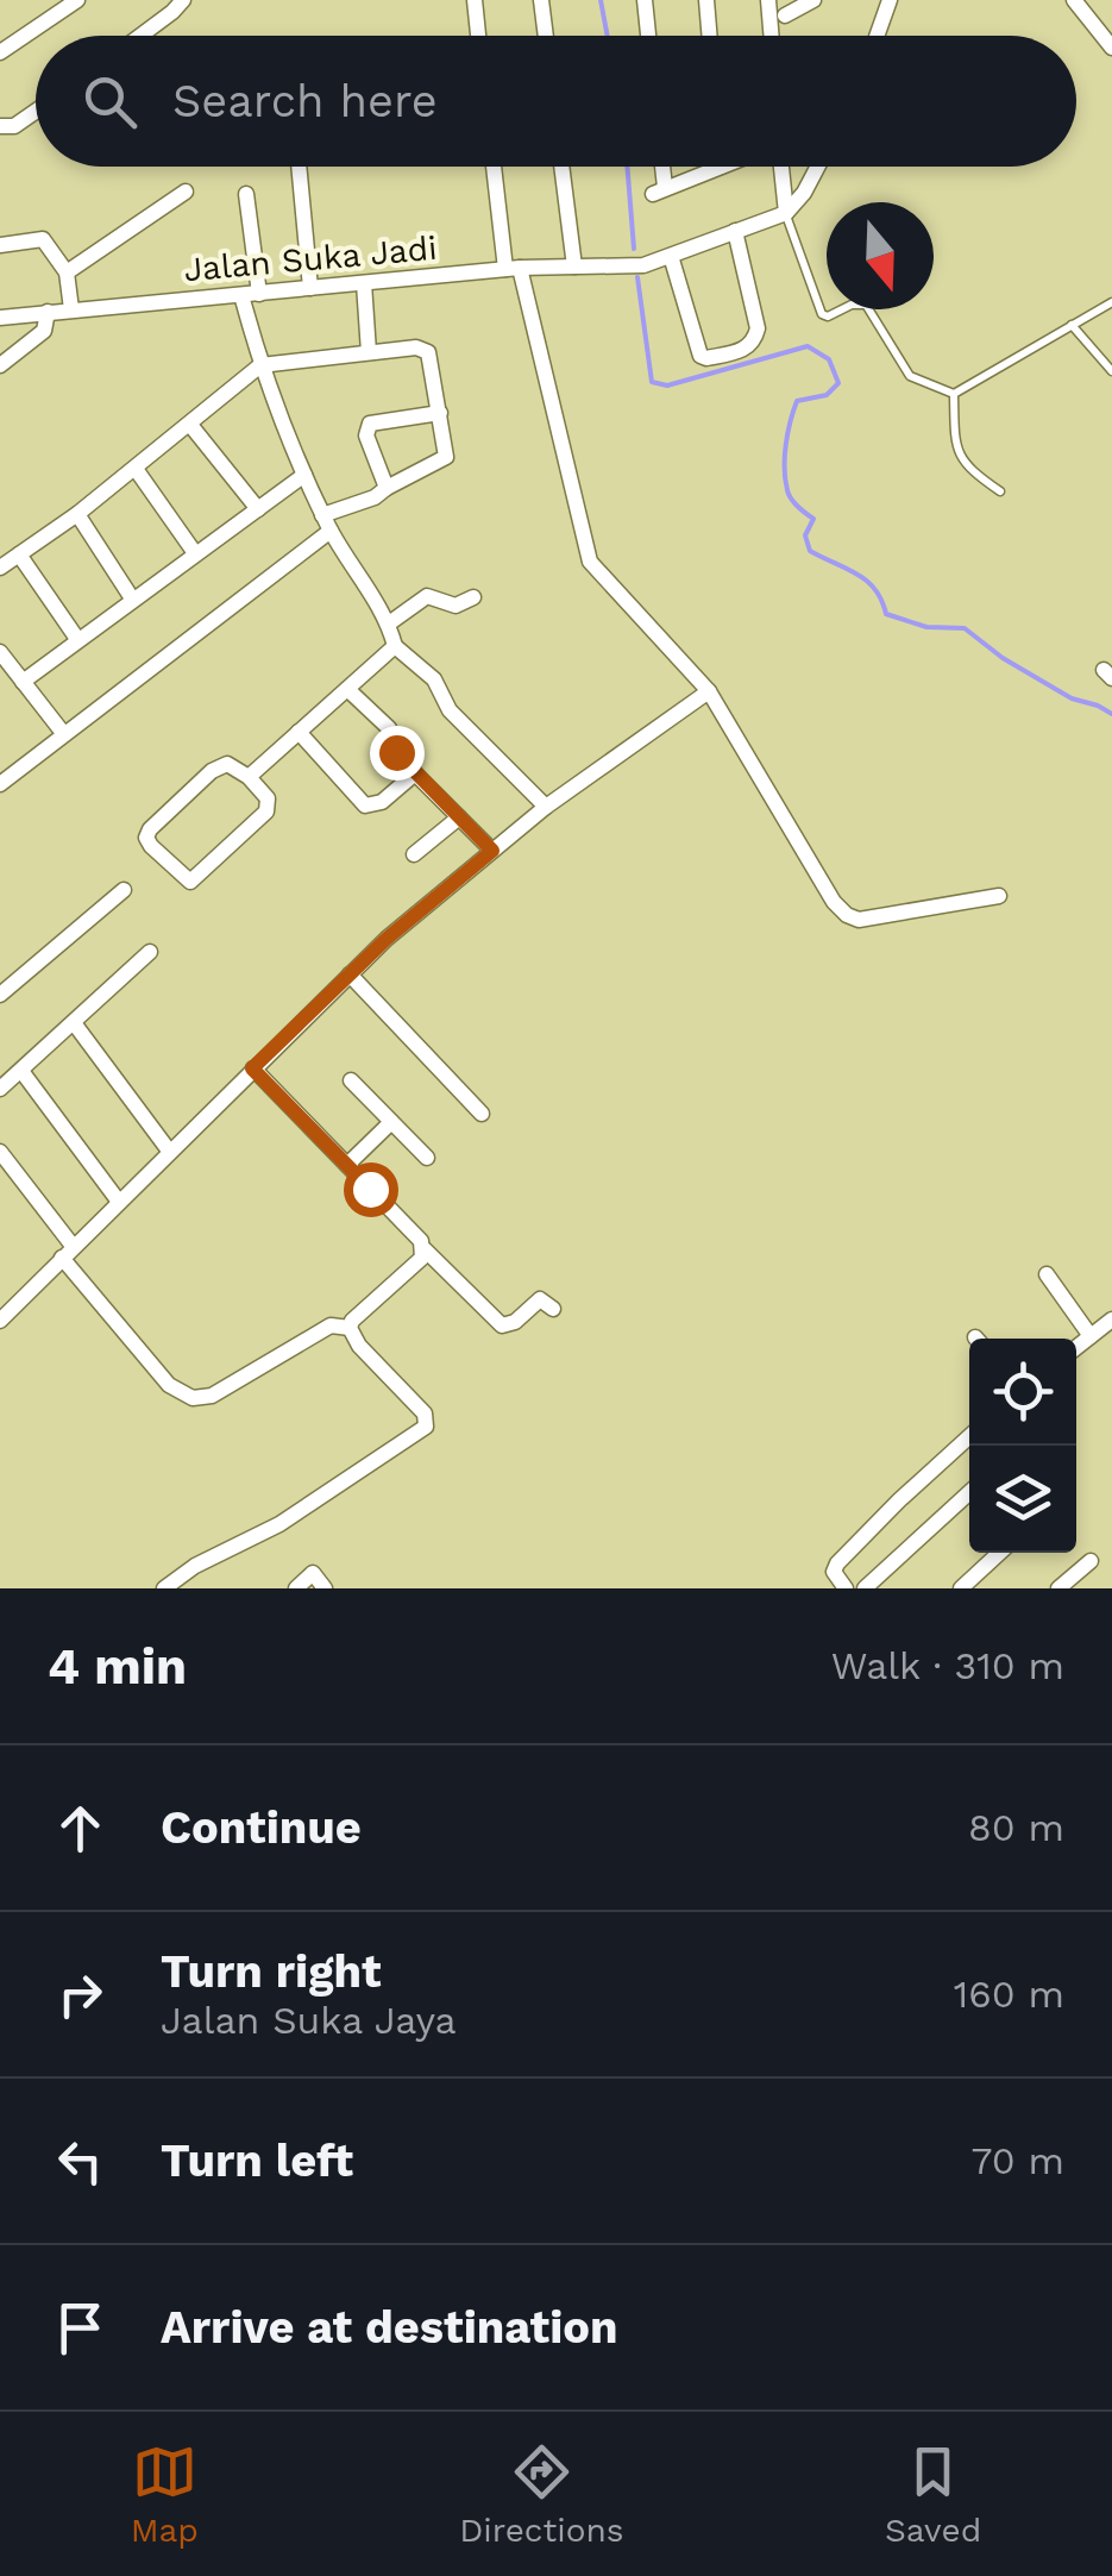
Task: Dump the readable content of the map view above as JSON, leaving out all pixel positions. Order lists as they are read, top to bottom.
{
  "streets": {
    "street": ["Jalan Suka Jadi"]
  },
  "north": "bottom",
  "page": {
    "search": "Search here",
    "heading": ["4 min", "Walk · 310 m"],
    "list": [
      ["Continue", "80 m"],
      ["Turn right", "Jalan Suka Jaya", "160 m"],
      ["Turn left", "70 m"],
      "Arrive at destination"
    ],
    "nav": ["Map", "Directions", "Saved"]
  }
}
